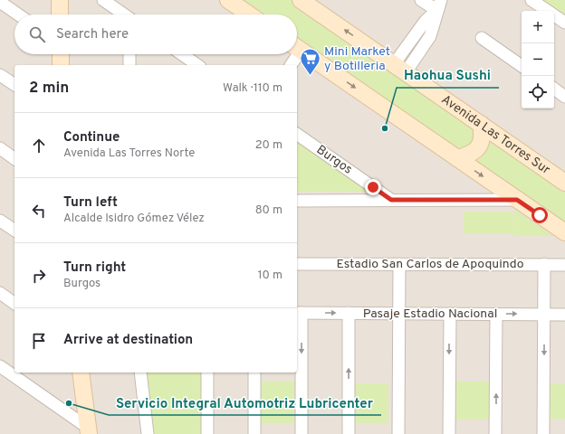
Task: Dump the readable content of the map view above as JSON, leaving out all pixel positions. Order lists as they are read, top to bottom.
{
  "streets": {
    "street": [
      "Avenida Las Torres Sur",
      "Burgos",
      "Estadio San Carlos de Apoquindo",
      "Pasaje Estadio Nacional"
    ]
  },
  "one_way": ["Pasaje Estadio Nacional"],
  "places": {
    "supermarket": ["Mini Market y Botilleria"],
    "other": ["Haohua Sushi", "Servicio Integral Automotriz Lubricenter"]
  },
  "page": {
    "map_buttons": ["+", "−"],
    "search": "Search here",
    "heading": ["2 min", "Walk · 110 m"],
    "list": [
      ["Continue", "Avenida Las Torres Norte", "20 m"],
      ["Turn left", "Alcalde Isidro Gómez Vélez", "80 m"],
      ["Turn right", "Burgos", "10 m"],
      "Arrive at destination"
    ]
  }
}
